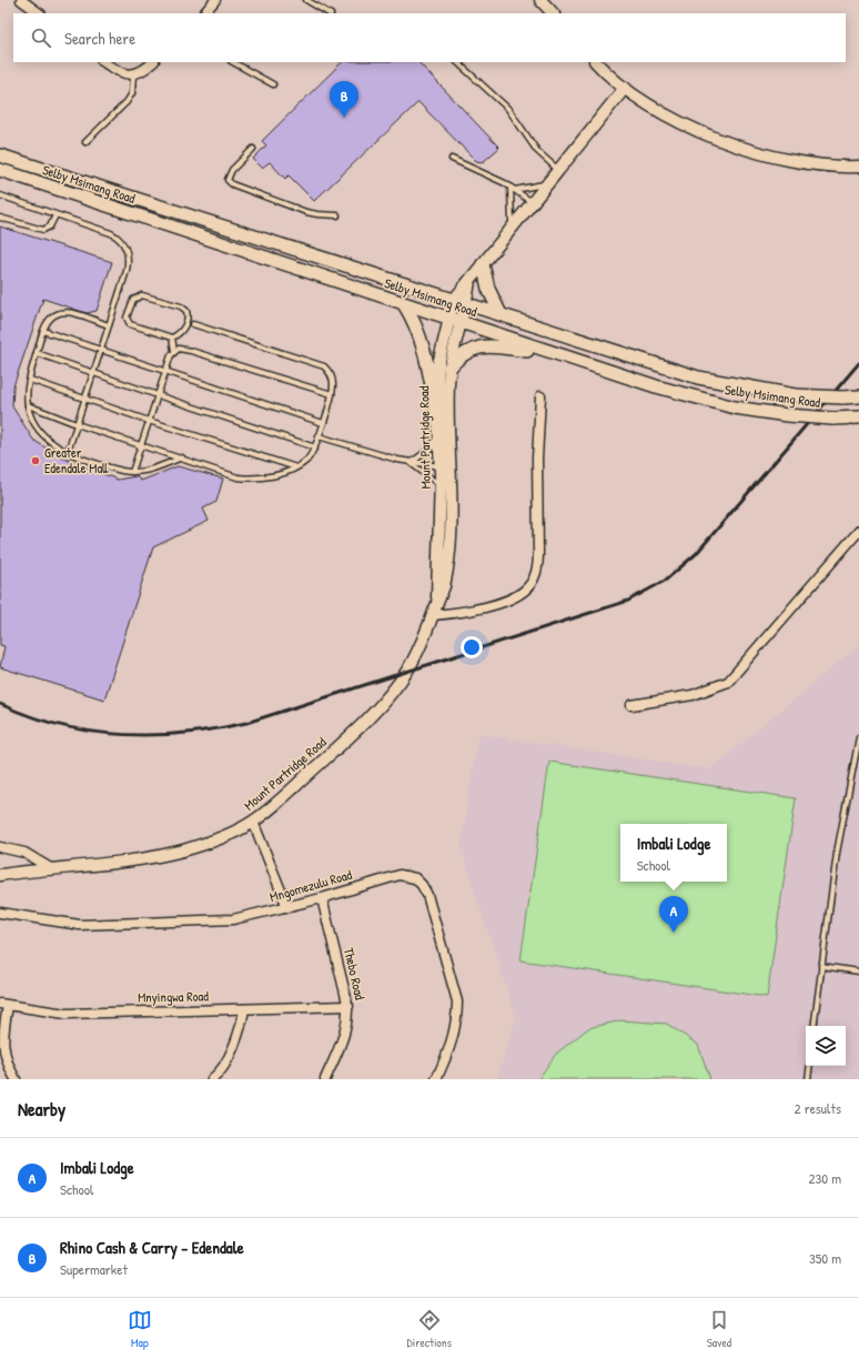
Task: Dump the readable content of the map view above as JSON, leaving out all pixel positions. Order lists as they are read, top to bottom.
{
  "streets": {
    "main road": ["Selby Msimang Road"],
    "street": [
      "Mount Partridge Road",
      "Mngomezulu Road",
      "Thebo Road",
      "Mnyingwa Road"
    ]
  },
  "crossings": [
    ["Selby Msimang Road", "Mount Partridge Road"],
    ["Mngomezulu Road", "Thebo Road"],
    ["Thebo Road", "Mnyingwa Road"]
  ],
  "places": ["Greater Edendale Mall"],
  "page": {
    "search": "Search here",
    "pins": ["B", "A"],
    "popup": ["Imbali Lodge", "School"],
    "heading": ["Nearby", "2 results"],
    "list": [
      {
        "mark": "A",
        "name": "Imbali Lodge",
        "note": "School",
        "value": "230 m"
      },
      {
        "mark": "B",
        "name": "Rhino Cash & Carry - Edendale",
        "note": "Supermarket",
        "value": "350 m"
      }
    ],
    "nav": ["Map", "Directions", "Saved"]
  }
}
